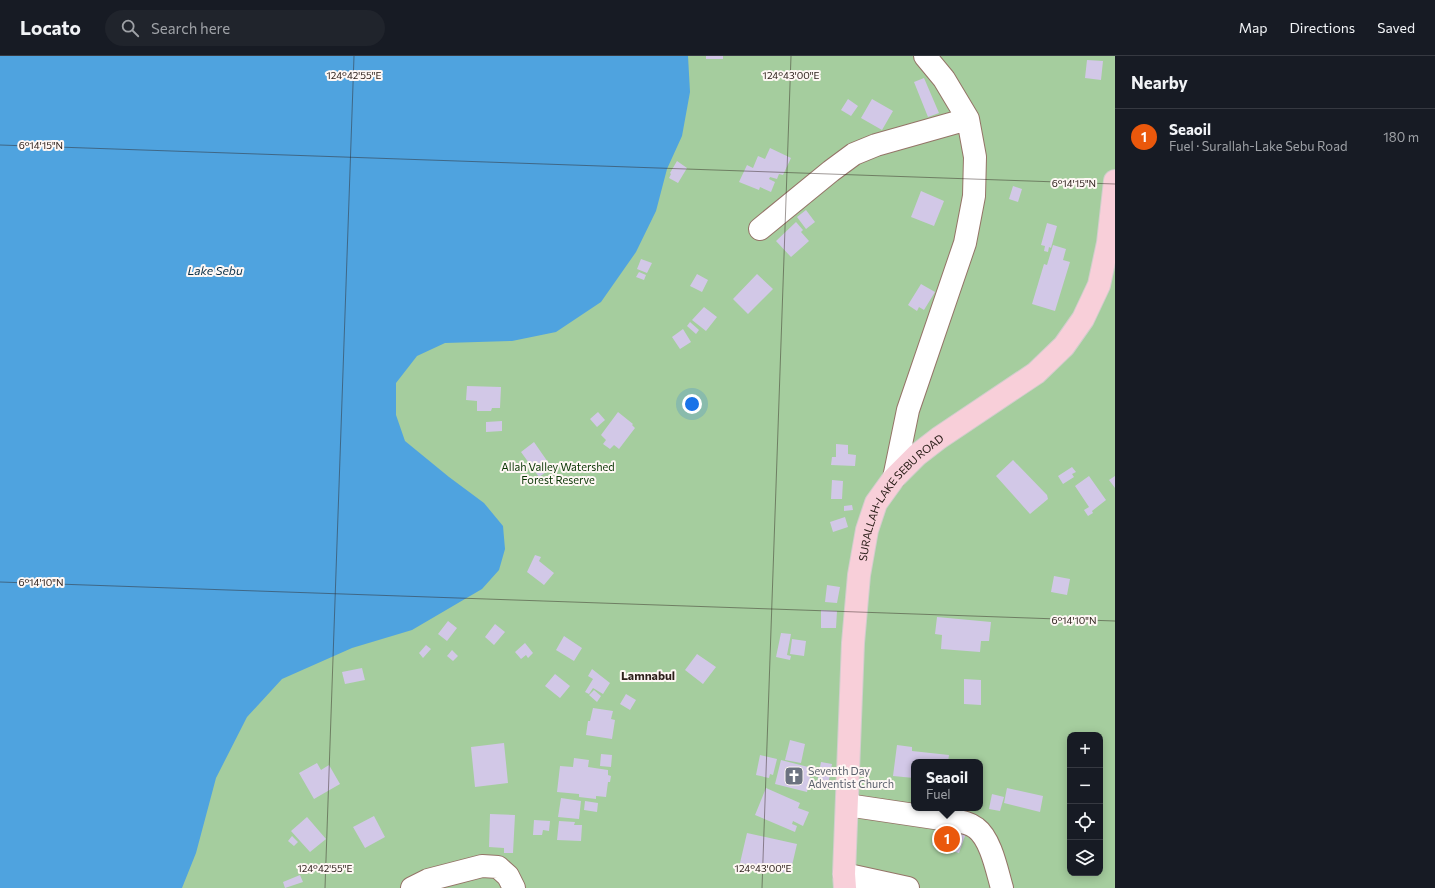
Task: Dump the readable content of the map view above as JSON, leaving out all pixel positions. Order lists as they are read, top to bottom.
{
  "streets": {
    "main road": ["SURALLAH-LAKE SEBU ROAD"]
  },
  "districts": ["Lamnabul"],
  "water": ["Lake Sebu"],
  "parks": ["Allah Valley Watershed Forest Reserve"],
  "places": {
    "church": ["Seventh Day Adventist Church"]
  },
  "page": {
    "header": "Locato",
    "search": "Search here",
    "nav": ["Map", "Directions", "Saved"],
    "heading": "Nearby",
    "list": [
      {
        "mark": "1",
        "name": "Seaoil",
        "note": "Fuel · Surallah-Lake Sebu Road",
        "value": "180 m"
      }
    ],
    "map_buttons": ["+", "−"],
    "popup": ["Seaoil", "Fuel"],
    "pins": "1"
  },
  "coordinates": [
    "124°42'55\"E",
    "124°43'00\"E",
    "6°14'15\"N",
    "6°14'10\"N"
  ]
}
